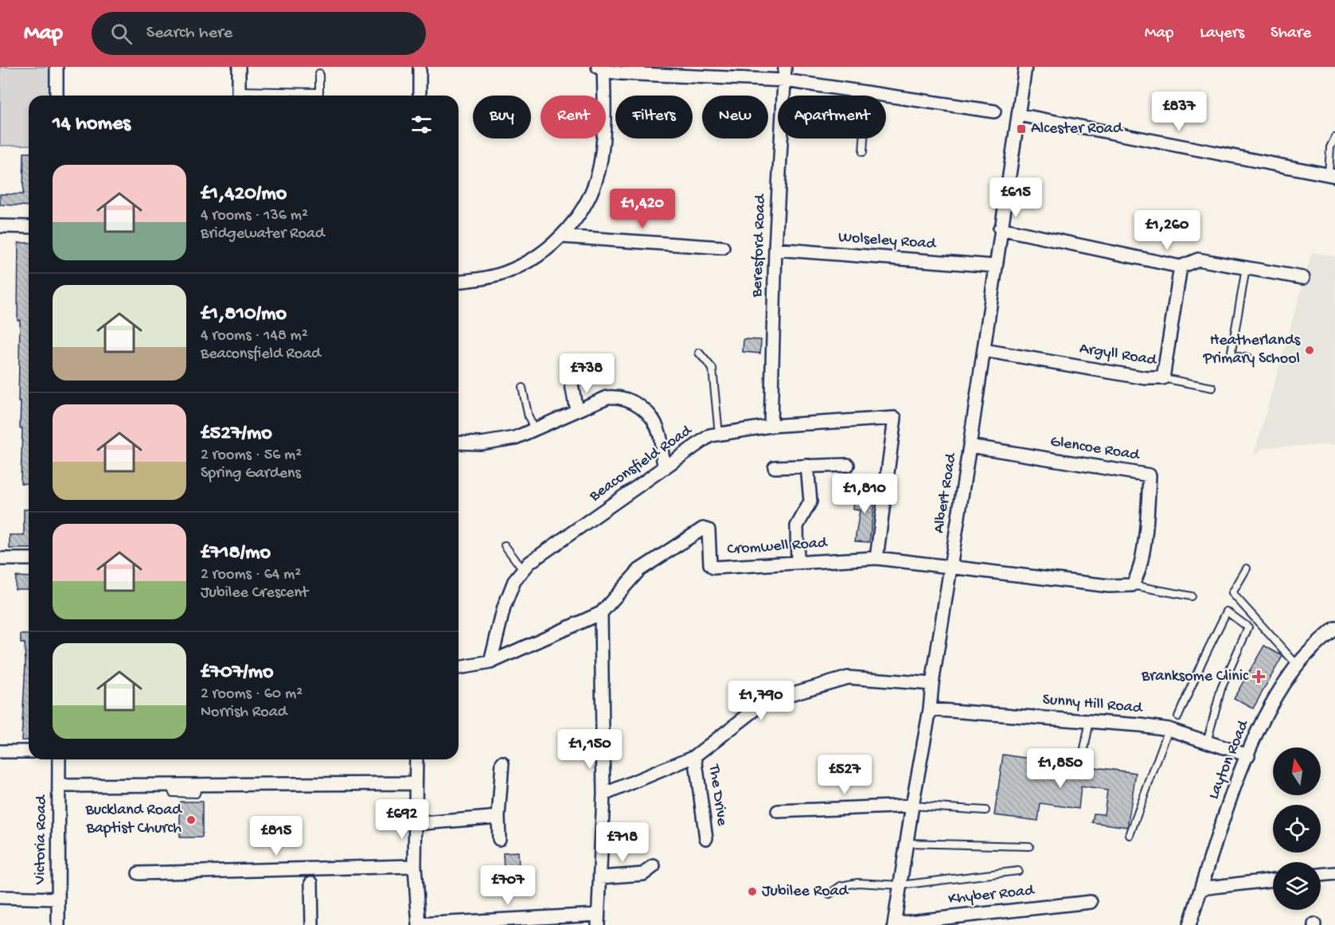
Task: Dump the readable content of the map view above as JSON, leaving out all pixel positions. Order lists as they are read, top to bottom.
{
  "streets": {
    "street": [
      "Wolseley Road",
      "Beresford Road",
      "Argyll Road",
      "Glencoe Road",
      "Beaconsfield Road",
      "Albert Road",
      "Cromwell Road",
      "Sunny Hill Road",
      "Layton Road",
      "The Drive",
      "Victoria Road",
      "Khyber Road"
    ]
  },
  "crossings": [
    ["Wolseley Road", "Beresford Road"],
    ["Wolseley Road", "Albert Road"],
    ["Beresford Road", "Beaconsfield Road"],
    ["Argyll Road", "Albert Road"],
    ["Glencoe Road", "Albert Road"],
    ["Beaconsfield Road", "Cromwell Road"],
    ["Albert Road", "Cromwell Road"],
    ["Albert Road", "Sunny Hill Road"],
    ["Albert Road", "Khyber Road"],
    ["Sunny Hill Road", "Layton Road"]
  ],
  "places": {
    "transit": ["Alcester Road"],
    "other": ["Heatherlands Primary School", "Buckland Road Baptist Church", "Jubilee Road"],
    "health": ["Branksome Clinic"]
  },
  "north": "top",
  "page": {
    "header": "Map",
    "search": "Search here",
    "nav": ["Map", "Layers", "Share"],
    "price": [
      "£837",
      "£615",
      "£1,420",
      "£1,260",
      "£738",
      "£1,810",
      "£1,790",
      "£1,150",
      "£1,850",
      "£527",
      "£692",
      "£815",
      "£718",
      "£707"
    ],
    "chip": [
      "Buy",
      "Rent",
      "Filters",
      "New",
      "Apartment"
    ],
    "heading": "14 homes",
    "list": [
      {
        "name": "£1,420/mo",
        "note": "4 rooms · 136 m² · Bridgewater Road"
      },
      {
        "name": "£1,810/mo",
        "note": "4 rooms · 148 m² · Beaconsfield Road"
      },
      {
        "name": "£527/mo",
        "note": "2 rooms · 56 m² · Spring Gardens"
      },
      {
        "name": "£718/mo",
        "note": "2 rooms · 64 m² · Jubilee Crescent"
      },
      {
        "name": "£707/mo",
        "note": "2 rooms · 60 m² · Norrish Road"
      }
    ]
  }
}
